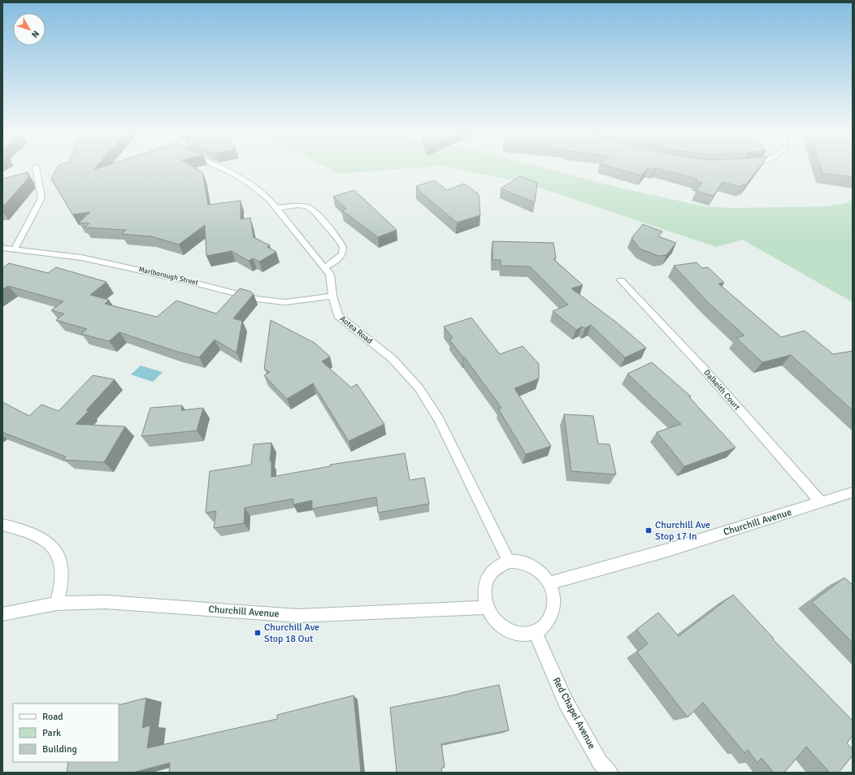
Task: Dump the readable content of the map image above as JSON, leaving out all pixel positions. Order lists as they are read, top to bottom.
{
  "streets": {
    "street": [
      "Marlborough Street",
      "Aotea Road",
      "Dalkeith Court",
      "Churchill Avenue",
      "Red Chapel Avenue"
    ]
  },
  "crossings": [
    ["Marlborough Street", "Aotea Road"],
    ["Aotea Road", "Churchill Avenue"],
    ["Aotea Road", "Red Chapel Avenue"],
    ["Dalkeith Court", "Churchill Avenue"],
    ["Churchill Avenue", "Red Chapel Avenue"]
  ],
  "places": {
    "transit": ["Churchill Ave Stop 17 In", "Churchill Ave Stop 18 Out"]
  },
  "legend": ["Road", "Park", "Building"],
  "north": "bottom right"
}
